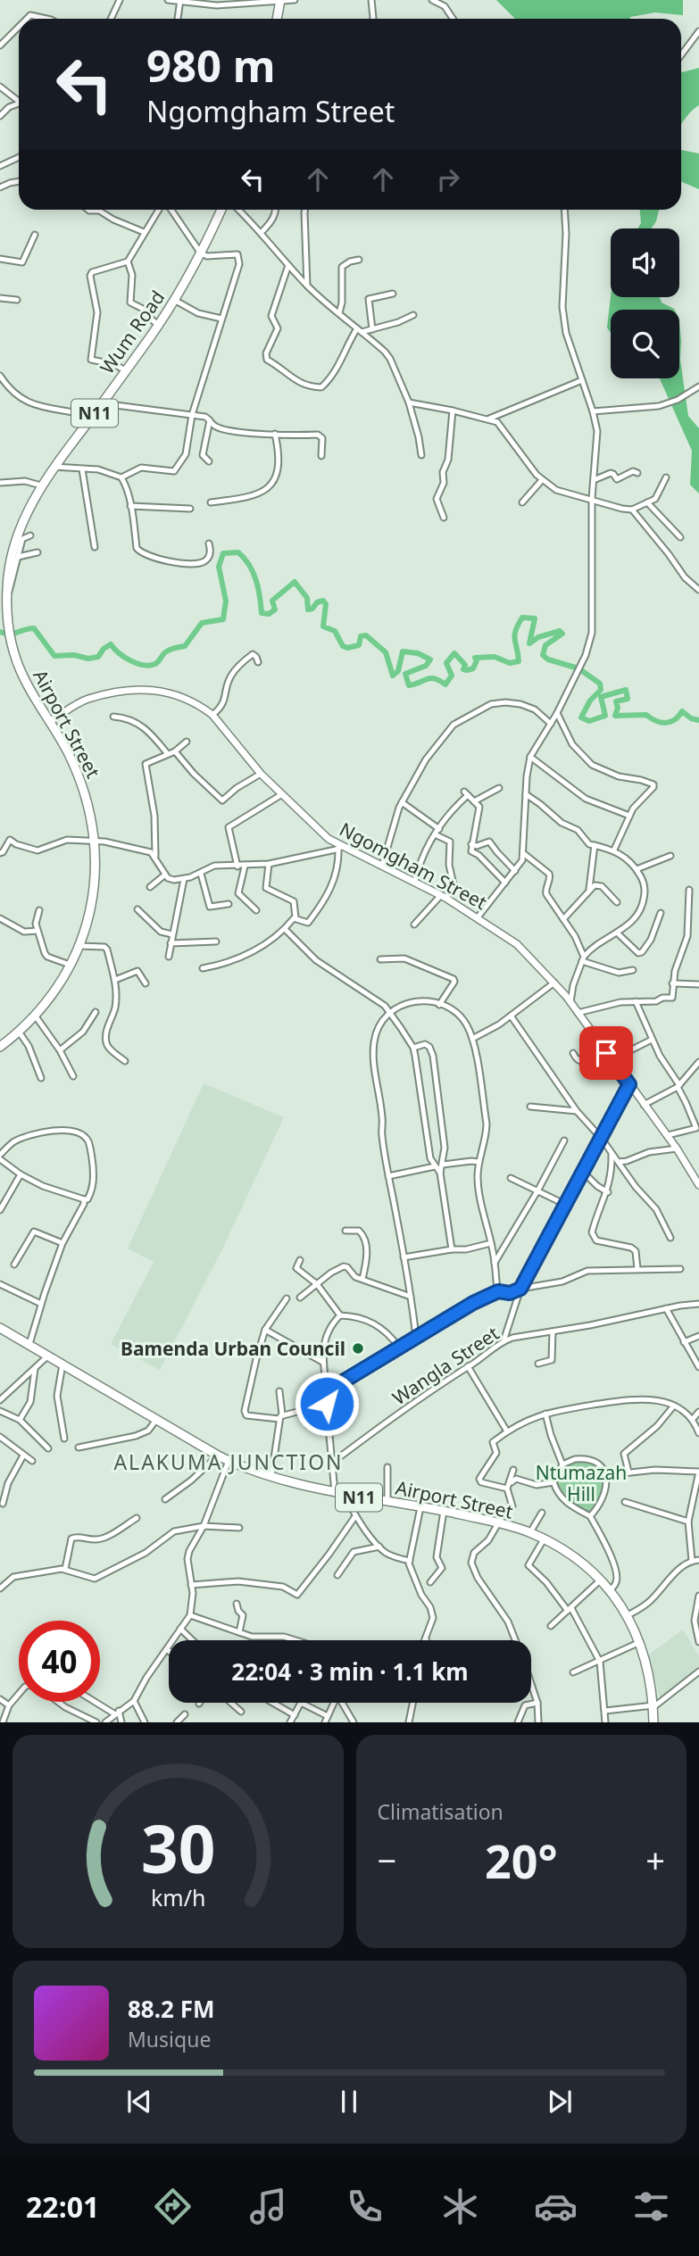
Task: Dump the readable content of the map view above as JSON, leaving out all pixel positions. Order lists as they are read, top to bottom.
{
  "streets": {
    "highway": ["Wum Road", "N11", "Airport Street"],
    "main road": ["Ngomgham Street"],
    "street": ["Wangla Street"]
  },
  "crossings": [
    ["Wum Road", "Airport Street"],
    ["N11", "Airport Street"],
    ["Airport Street", "Ngomgham Street"]
  ],
  "districts": ["ALAKUMA JUNCTION"],
  "parks": ["Ntumazah Hill"],
  "places": ["Bamenda Urban Council"],
  "page": {
    "turn": ["980 m", "Ngomgham Street"],
    "limit": "40",
    "trip": "22:04 · 3 min · 1.1 km",
    "tile": "Climatisation",
    "heat": ["−", "20°", "+"],
    "song": ["88.2 FM", "Musique"],
    "tabs": "22:01",
    "gauge": ["30", "km/h"]
  }
}
